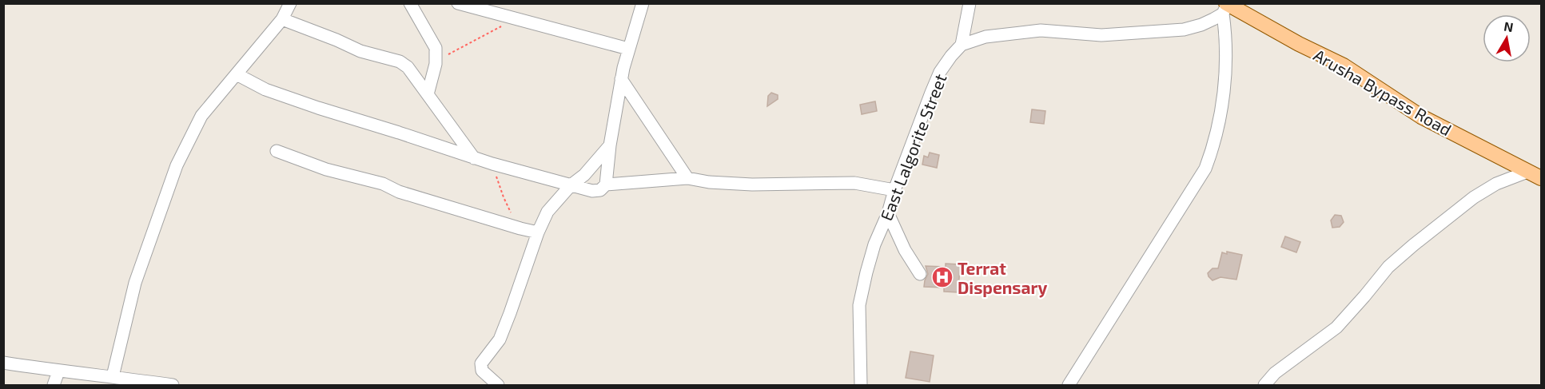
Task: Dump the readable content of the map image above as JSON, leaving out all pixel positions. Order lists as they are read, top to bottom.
{
  "streets": {
    "main road": ["Arusha Bypass Road"],
    "street": ["East Lalgorite Street"]
  },
  "places": {
    "hospital": ["Terrat Dispensary"]
  },
  "north": "top"
}
